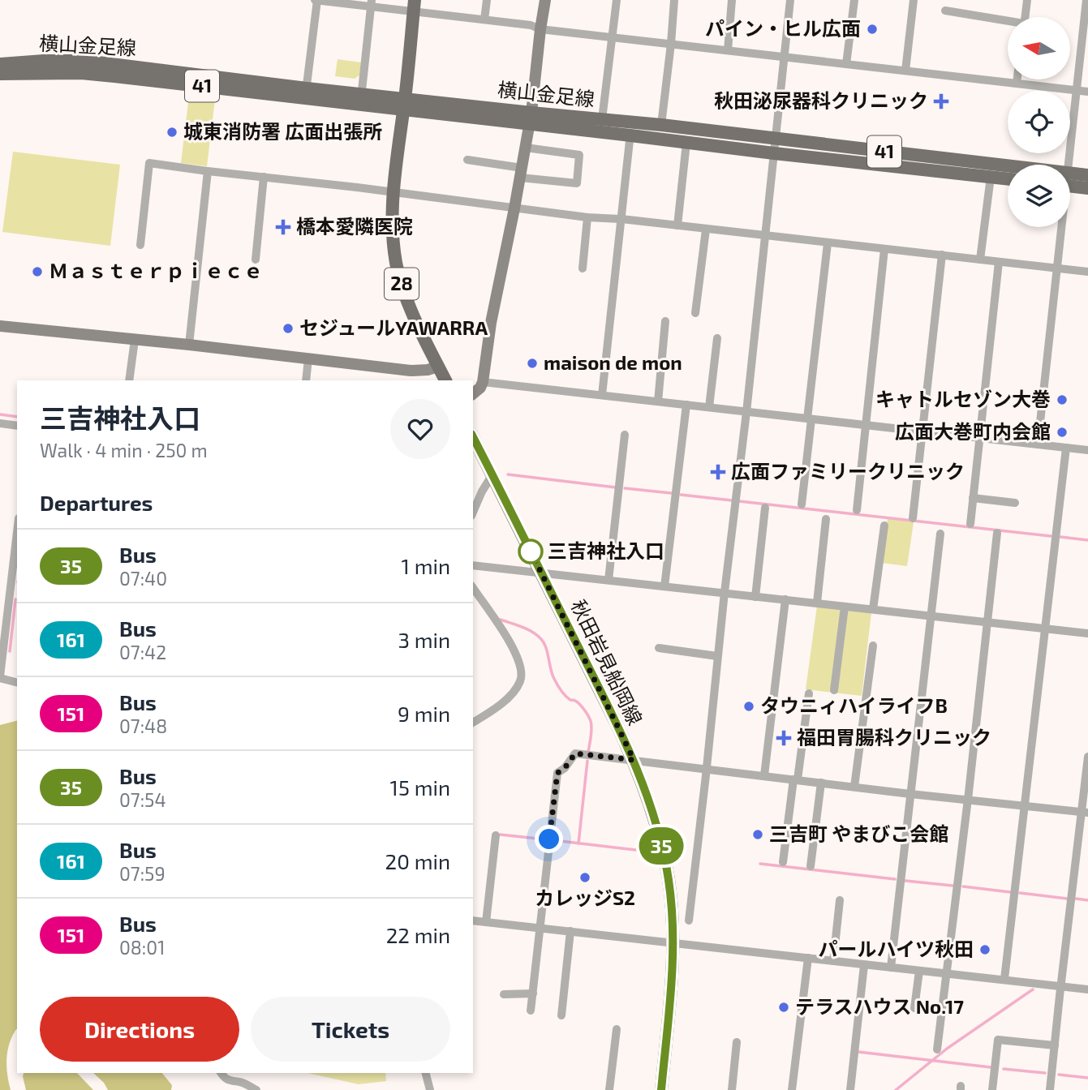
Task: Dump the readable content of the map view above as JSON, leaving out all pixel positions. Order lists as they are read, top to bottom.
{
  "streets": {
    "main road": [
      "横山金足線",
      "41",
      "28",
      "秋田岩見船岡線"
    ]
  },
  "crossings": [
    ["横山金足線", "28"]
  ],
  "places": {
    "other": [
      "パイン・ヒル広面",
      "城東消防署 広面出張所",
      "Ｍａｓｔｅｒｐｉｅｃｅ",
      "セジュールYAWARRA",
      "maison de mon",
      "キャトルセゾン大巻",
      "広面大巻町内会館",
      "三吉神社入口",
      "タウニィハイライフB",
      "三吉町 やまびこ会館",
      "カレッジS2",
      "パールハイツ秋田",
      "テラスハウス No.17"
    ],
    "health": [
      "秋田泌尿器科クリニック",
      "橋本愛隣医院",
      "広面ファミリークリニック",
      "福田胃腸科クリニック"
    ]
  },
  "lines": ["bus line 35"],
  "north": "left",
  "page": {
    "on_map": "35",
    "heading": [
      ["三吉神社入口", "Walk · 4 min · 250 m"],
      "Departures"
    ],
    "list": [
      {
        "mark": "35",
        "name": "Bus",
        "note": "07:40",
        "value": "1 min"
      },
      {
        "mark": "161",
        "name": "Bus",
        "note": "07:42",
        "value": "3 min"
      },
      {
        "mark": "151",
        "name": "Bus",
        "note": "07:48",
        "value": "9 min"
      },
      {
        "mark": "35",
        "name": "Bus",
        "note": "07:54",
        "value": "15 min"
      },
      {
        "mark": "161",
        "name": "Bus",
        "note": "07:59",
        "value": "20 min"
      },
      {
        "mark": "151",
        "name": "Bus",
        "note": "08:01",
        "value": "22 min"
      }
    ],
    "buttons": ["Directions", "Tickets"]
  }
}
